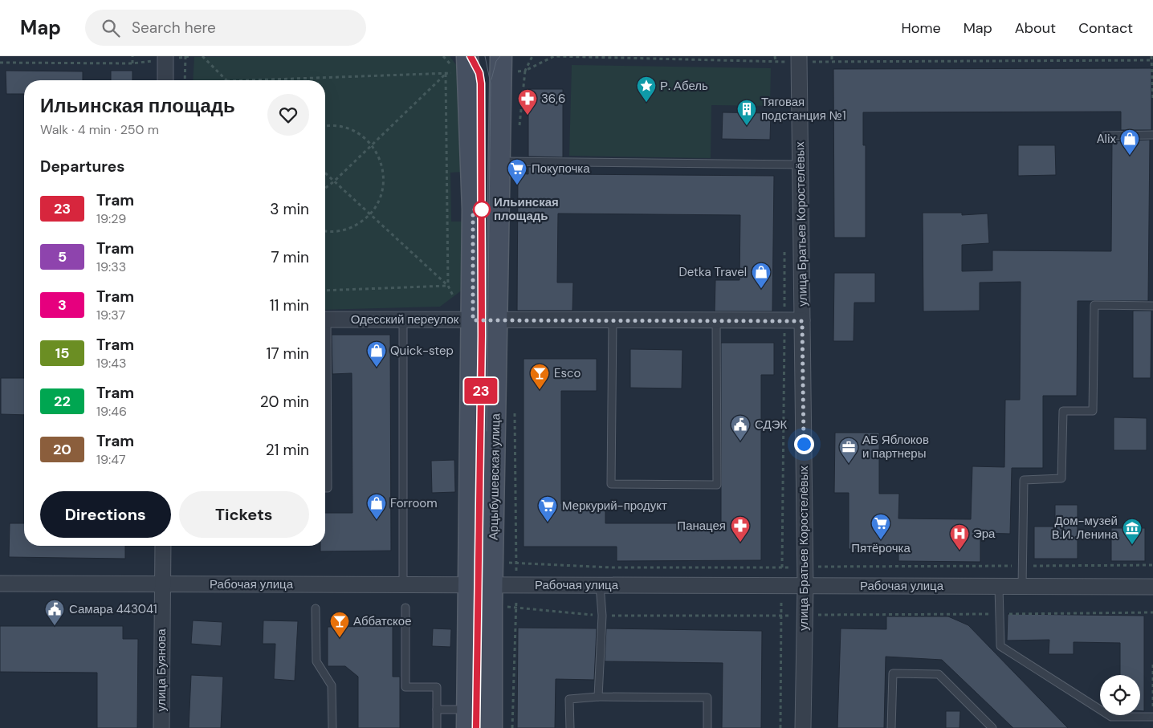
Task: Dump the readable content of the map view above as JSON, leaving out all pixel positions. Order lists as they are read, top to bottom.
{
  "streets": {
    "main road": ["Арцыбушевская улица"],
    "street": [
      "улица Братьев Коростелёвых",
      "Одесский переулок",
      "Рабочая улица",
      "улица Буянова"
    ]
  },
  "crossings": [
    ["улица Братьев Коростелёвых", "Одесский переулок"],
    ["улица Братьев Коростелёвых", "Рабочая улица"],
    ["Одесский переулок", "Арцыбушевская улица"],
    ["Арцыбушевская улица", "Рабочая улица"],
    ["Рабочая улица", "улица Буянова"]
  ],
  "places": {
    "place": ["Р. Абель"],
    "pharmacy": ["36,6", "Панацея"],
    "building": ["Тяговая подстанция №1"],
    "shop": [
      "Alix",
      "Detka Travel",
      "Quick-step",
      "Forroom"
    ],
    "supermarket": ["Покупочка", "Меркурий-продукт", "Пятёрочка"],
    "other": ["Ильинская площадь"],
    "bar": ["Esco", "Аббатское"],
    "public building": ["СДЭК", "Самара 443041"],
    "office": ["АБ Яблоков и партнеры"],
    "museum": ["Дом-музей В.И. Ленина"],
    "hospital": ["Эра"]
  },
  "lines": ["tram line 23"],
  "page": {
    "header": "Map",
    "search": "Search here",
    "nav": [
      "Home",
      "Map",
      "About",
      "Contact"
    ],
    "on_map": "23",
    "heading": [
      ["Ильинская площадь", "Walk · 4 min · 250 m"],
      "Departures"
    ],
    "list": [
      {
        "mark": "23",
        "name": "Tram",
        "note": "19:29",
        "value": "3 min"
      },
      {
        "mark": "5",
        "name": "Tram",
        "note": "19:33",
        "value": "7 min"
      },
      {
        "mark": "3",
        "name": "Tram",
        "note": "19:37",
        "value": "11 min"
      },
      {
        "mark": "15",
        "name": "Tram",
        "note": "19:43",
        "value": "17 min"
      },
      {
        "mark": "22",
        "name": "Tram",
        "note": "19:46",
        "value": "20 min"
      },
      {
        "mark": "20",
        "name": "Tram",
        "note": "19:47",
        "value": "21 min"
      }
    ],
    "buttons": ["Directions", "Tickets"]
  }
}
